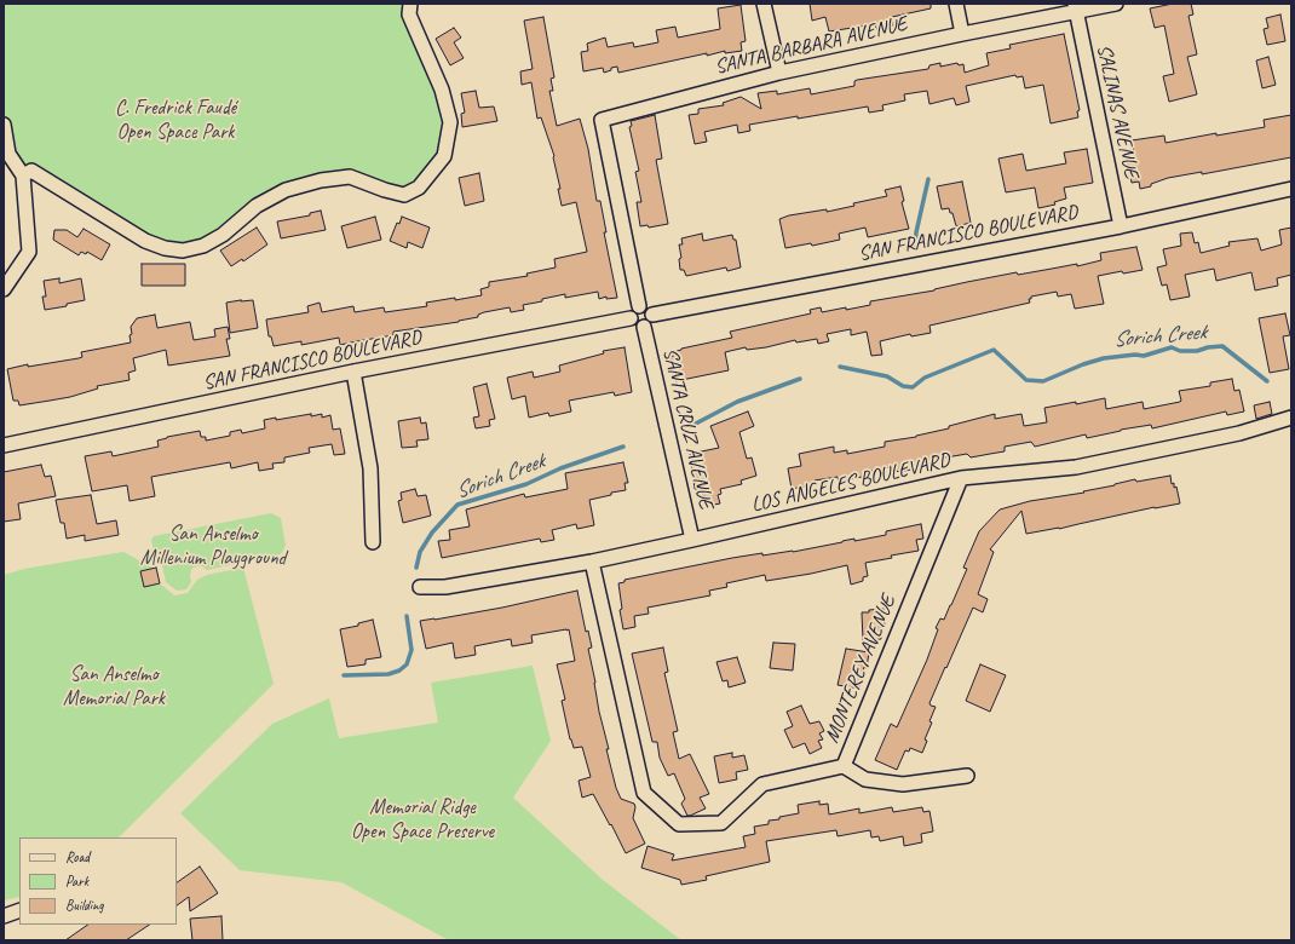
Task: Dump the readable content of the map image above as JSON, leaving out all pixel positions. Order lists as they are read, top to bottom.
{
  "streets": {
    "street": [
      "SANTA BARBARA AVENUE",
      "SALINAS AVENUE",
      "SAN FRANCISCO BOULEVARD",
      "SANTA CRUZ AVENUE",
      "LOS ANGELES BOULEVARD",
      "MONTEREY AVENUE"
    ]
  },
  "crossings": [
    ["SANTA BARBARA AVENUE", "SALINAS AVENUE"],
    ["SANTA BARBARA AVENUE", "SAN FRANCISCO BOULEVARD"],
    ["SANTA BARBARA AVENUE", "SANTA CRUZ AVENUE"],
    ["SALINAS AVENUE", "SAN FRANCISCO BOULEVARD"],
    ["SAN FRANCISCO BOULEVARD", "SANTA CRUZ AVENUE"],
    ["SANTA CRUZ AVENUE", "LOS ANGELES BOULEVARD"],
    ["LOS ANGELES BOULEVARD", "MONTEREY AVENUE"]
  ],
  "water": ["Sorich Creek"],
  "parks": [
    "C. Fredrick Faudé Open Space Park",
    "San Anselmo Millenium Playground",
    "San Anselmo Memorial Park",
    "Memorial Ridge Open Space Preserve"
  ],
  "legend": ["Road", "Park", "Building"]
}
